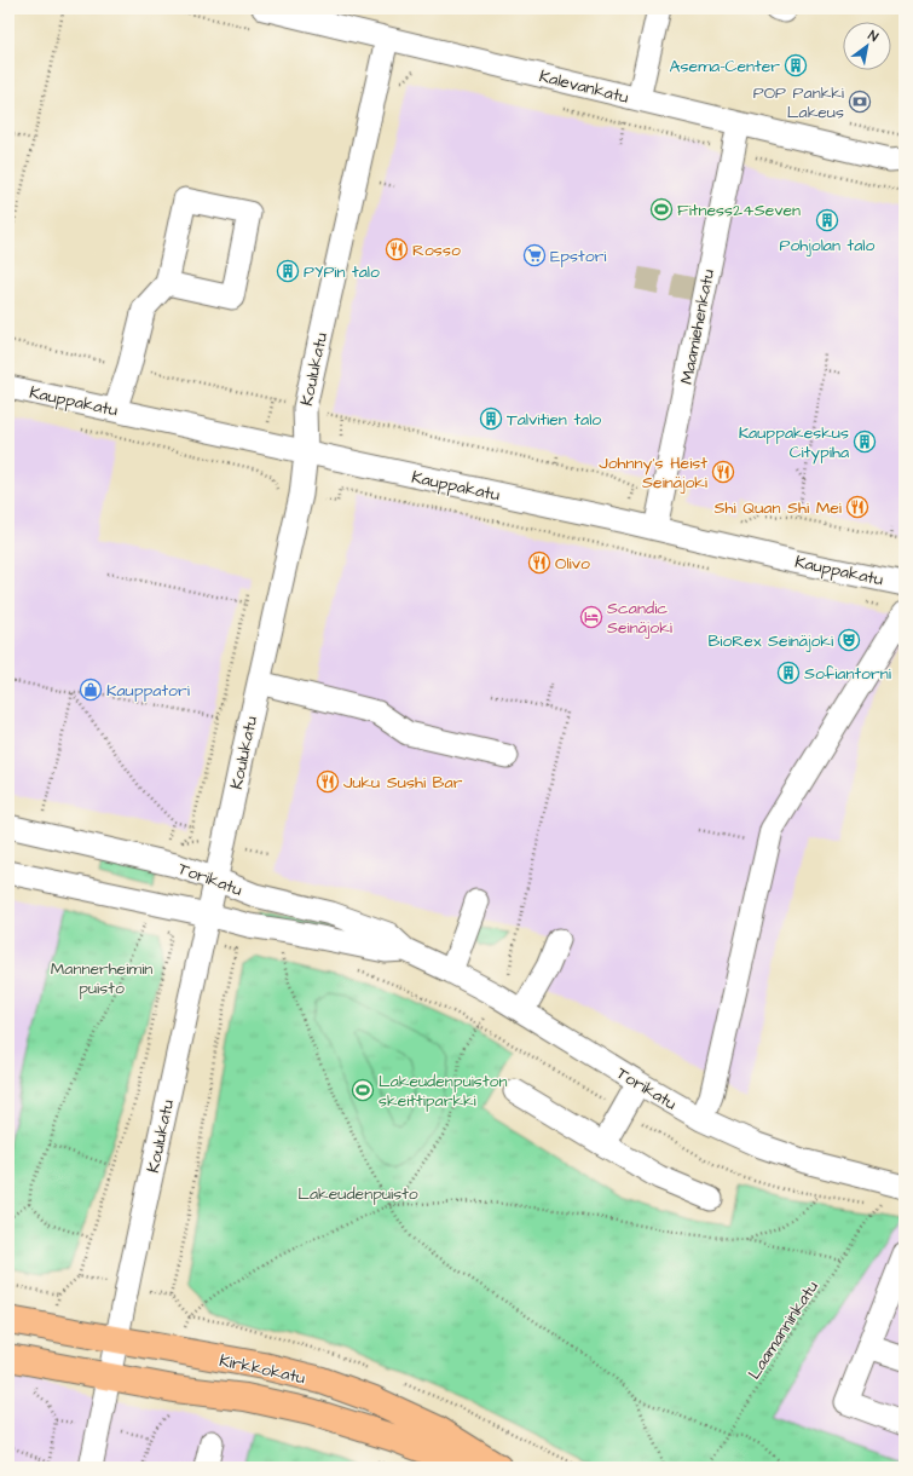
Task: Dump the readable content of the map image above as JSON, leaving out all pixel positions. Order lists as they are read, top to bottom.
{
  "streets": {
    "main road": ["Kirkkokatu"],
    "street": [
      "Kalevankatu",
      "Maamiehenkatu",
      "Koulukatu",
      "Kauppakatu",
      "Torikatu"
    ],
    "path": ["Laamanninkatu"]
  },
  "crossings": [
    ["Kalevankatu", "Maamiehenkatu"],
    ["Kalevankatu", "Koulukatu"],
    ["Maamiehenkatu", "Kauppakatu"],
    ["Koulukatu", "Kauppakatu"],
    ["Koulukatu", "Torikatu"],
    ["Koulukatu", "Kirkkokatu"]
  ],
  "parks": ["Mannerheimin puisto", "Lakeudenpuisto"],
  "places": {
    "building": [
      "Asema-Center",
      "Pohjolan talo",
      "PYPin talo",
      "Talvitien talo",
      "Kauppakeskus Citypiha",
      "Sofiantorni"
    ],
    "bank": ["POP Pankki Lakeus"],
    "sports": ["Fitness24Seven", "Lakeudenpuiston skeittiparkki"],
    "restaurant": [
      "Rosso",
      "Johnny's Heist Seinäjoki",
      "Shi Quan Shi Mei",
      "Olivo",
      "Juku Sushi Bar"
    ],
    "supermarket": ["Epstori"],
    "hotel": ["Scandic Seinäjoki"],
    "theatre": ["BioRex Seinäjoki"],
    "shop": ["Kauppatori"]
  },
  "north": "top right"
}
